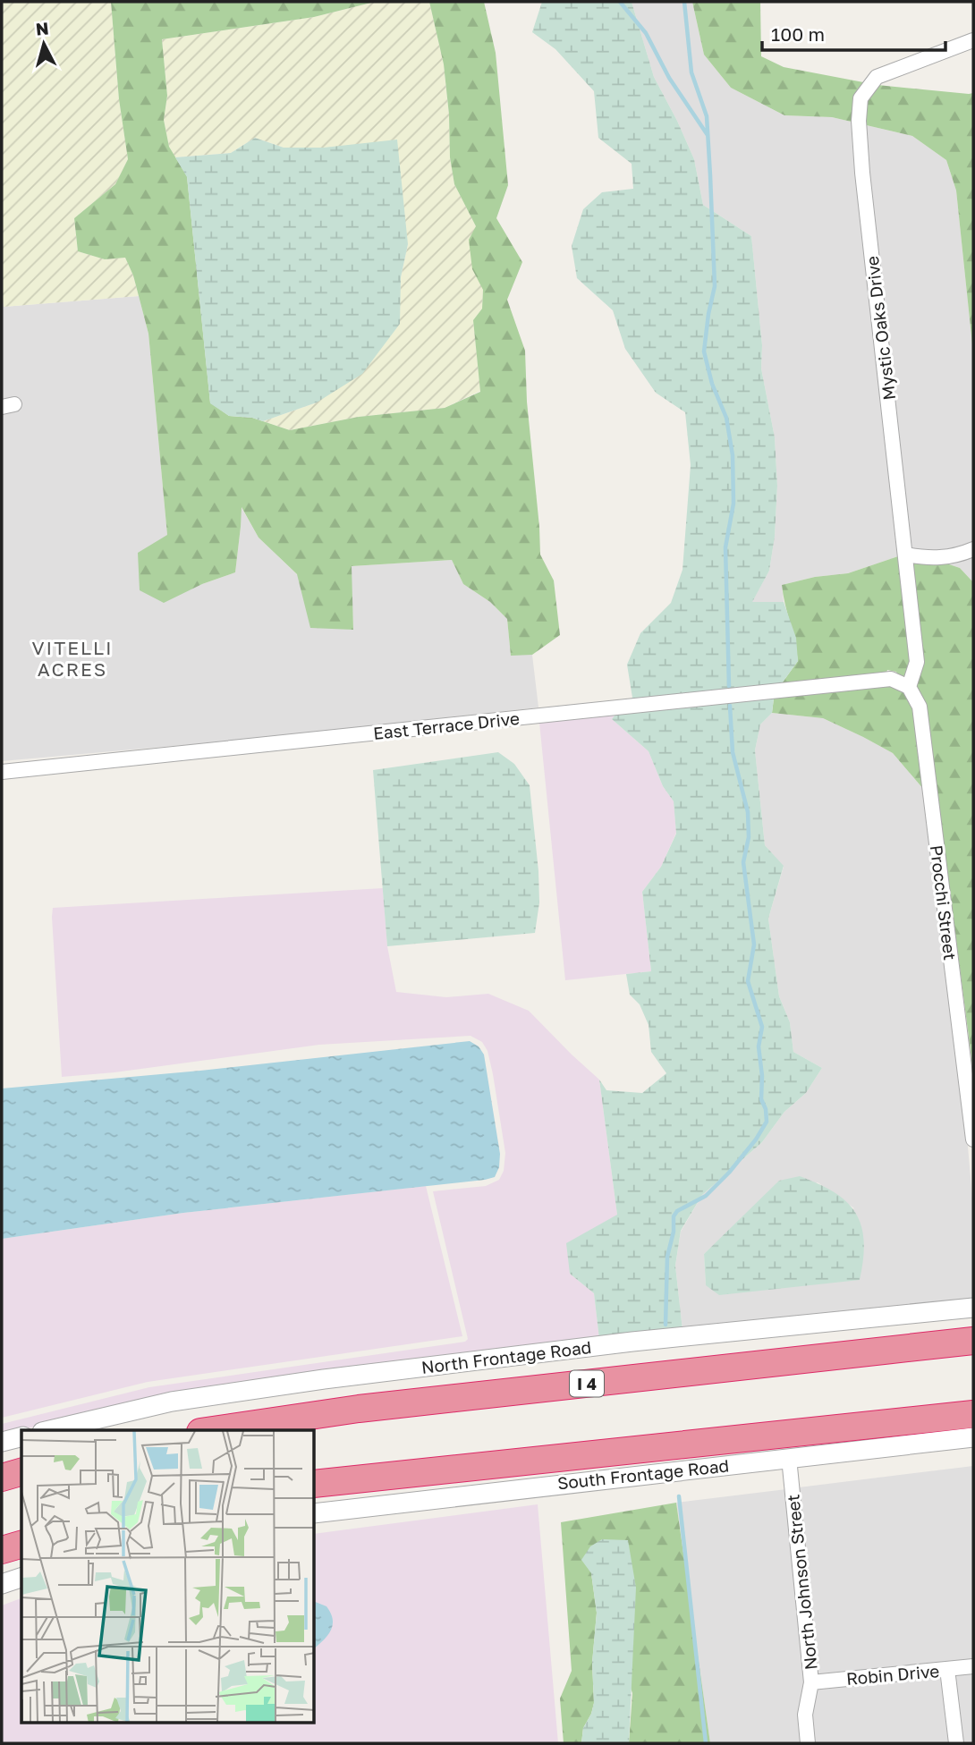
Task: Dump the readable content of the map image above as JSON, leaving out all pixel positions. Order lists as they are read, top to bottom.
{
  "streets": {
    "highway": ["I 4"],
    "street": [
      "Mystic Oaks Drive",
      "East Terrace Drive",
      "Procchi Street",
      "North Frontage Road",
      "South Frontage Road",
      "North Johnson Street",
      "Robin Drive"
    ]
  },
  "crossings": [
    ["Mystic Oaks Drive", "East Terrace Drive"],
    ["Mystic Oaks Drive", "Procchi Street"],
    ["East Terrace Drive", "Procchi Street"],
    ["South Frontage Road", "North Johnson Street"],
    ["North Johnson Street", "Robin Drive"]
  ],
  "districts": ["VITELLI ACRES"],
  "scale_bar": "100 m",
  "north": "top"
}
